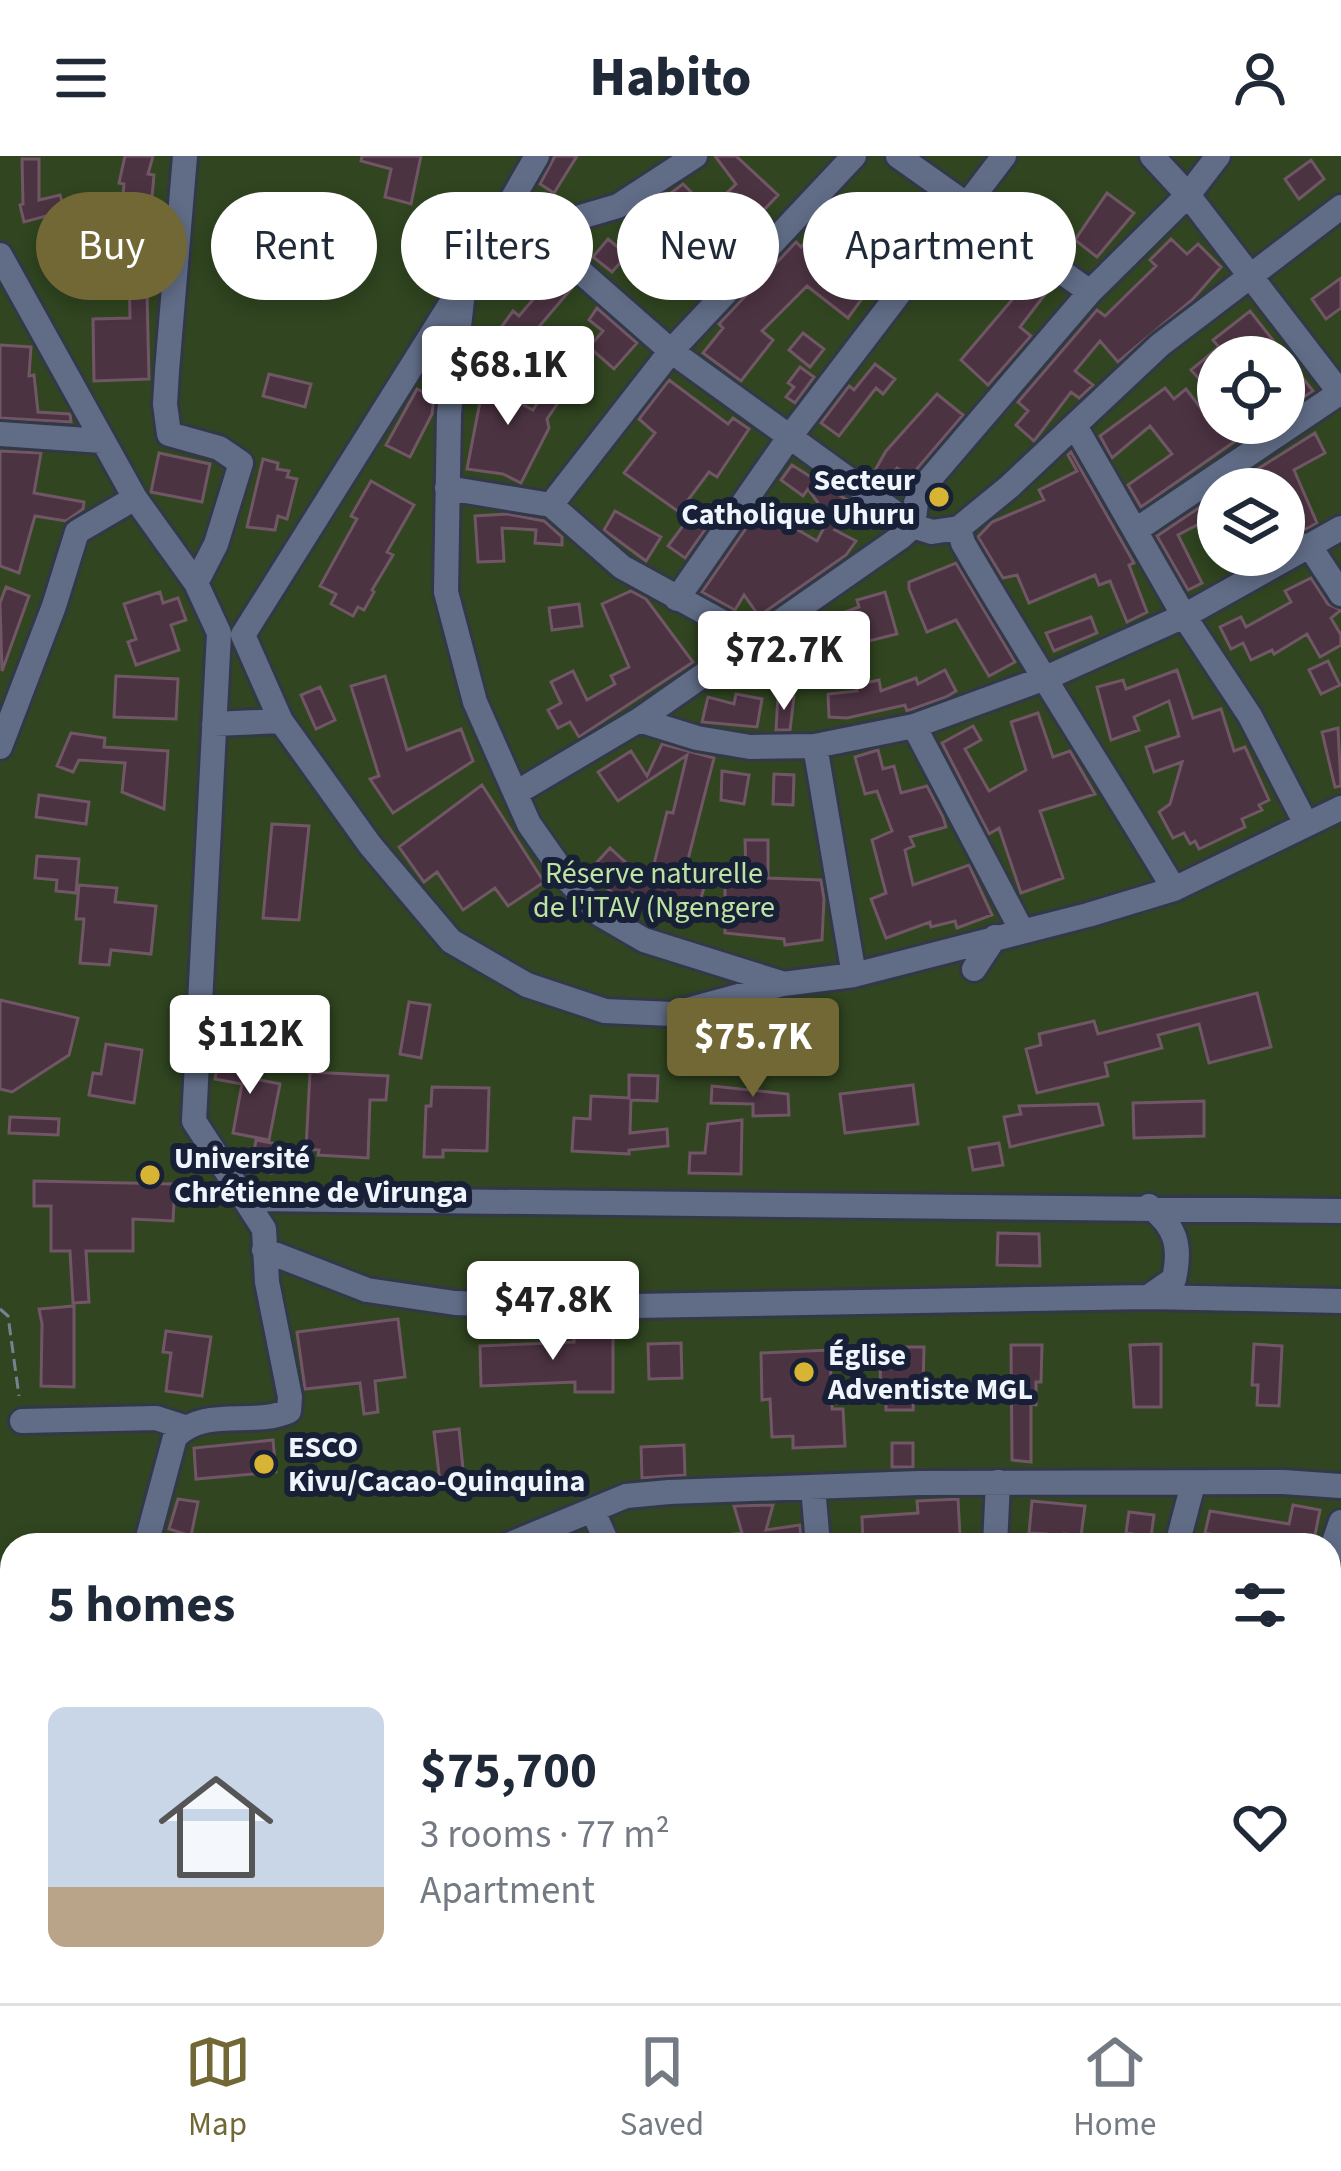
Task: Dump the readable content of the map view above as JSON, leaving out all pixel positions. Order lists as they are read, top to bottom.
{
  "parks": ["Réserve naturelle de l'ITAV (Ngengere"],
  "places": [
    "Secteur Catholique Uhuru",
    "Université Chrétienne de Virunga",
    "Église Adventiste MGL",
    "ESCO Kivu/Cacao-Quinquina"
  ],
  "page": {
    "header": "Habito",
    "chip": [
      "Buy",
      "Rent",
      "Filters",
      "New",
      "Apartment"
    ],
    "price": [
      "$68.1K",
      "$72.7K",
      "$112K",
      "$75.7K",
      "$47.8K"
    ],
    "heading": "5 homes",
    "list": [
      {
        "name": "$75,700",
        "note": "3 rooms · 77 m² · Apartment"
      }
    ],
    "tabs": ["Map", "Saved", "Home"]
  }
}
